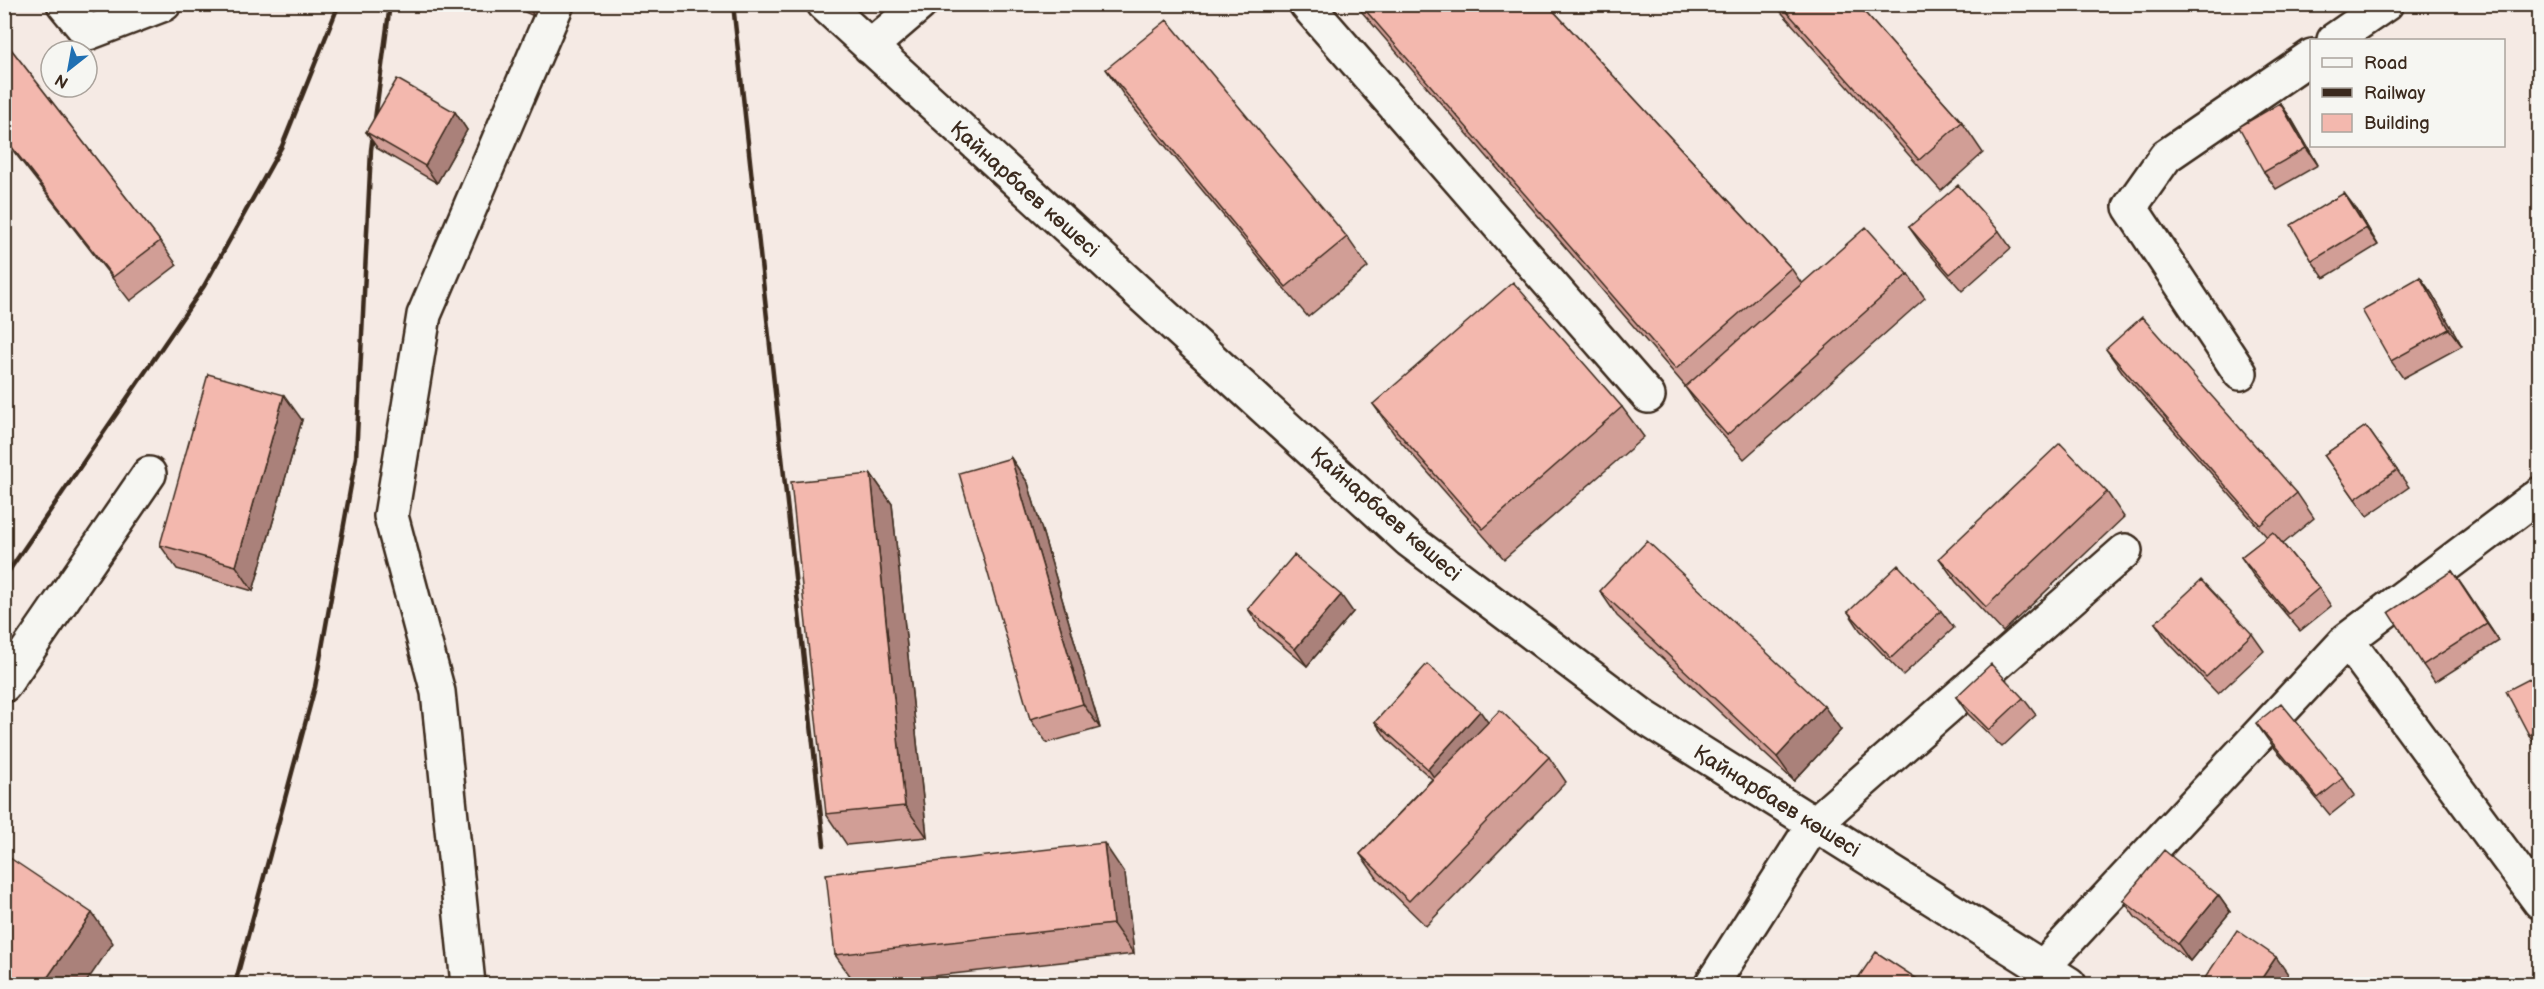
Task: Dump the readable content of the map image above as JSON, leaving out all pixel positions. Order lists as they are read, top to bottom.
{
  "streets": {
    "street": ["Қайнарбаев көшесі"]
  },
  "legend": ["Road", "Railway", "Building"],
  "north": "bottom left"
}
